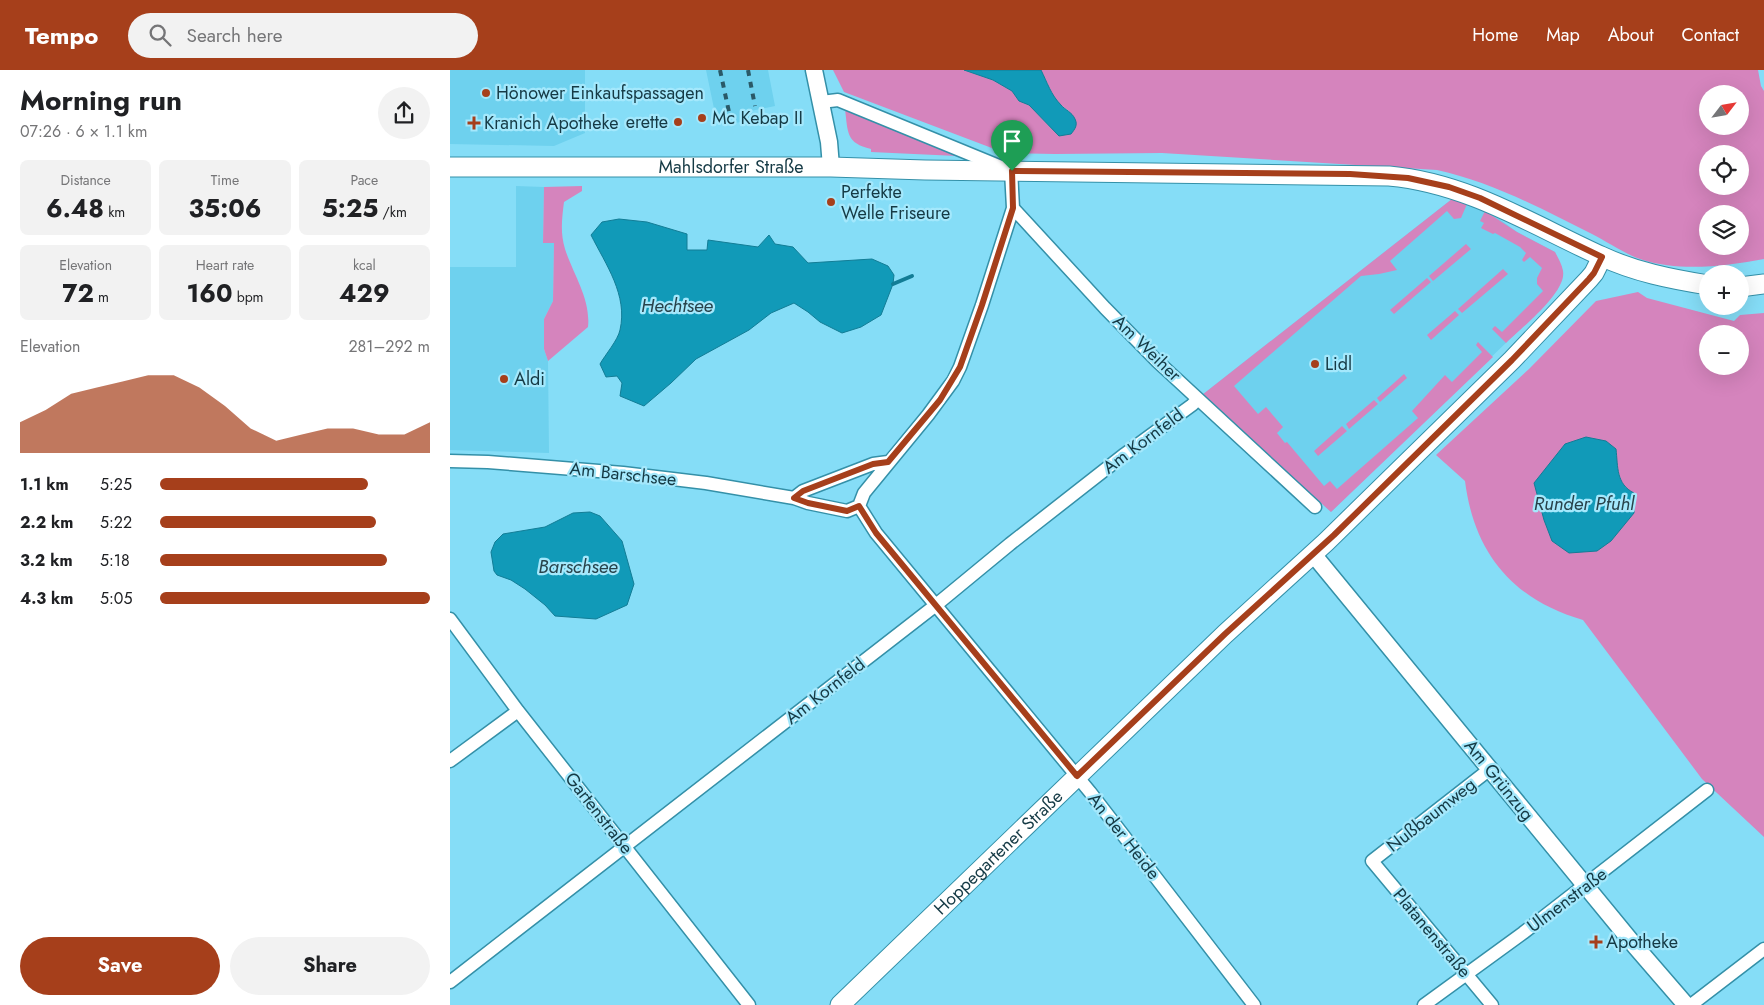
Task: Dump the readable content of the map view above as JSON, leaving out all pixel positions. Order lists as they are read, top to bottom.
{
  "streets": {
    "main road": ["Mahlsdorfer Straße", "Hoppegartener Straße"],
    "street": [
      "Am Weiher",
      "Am Kornfeld",
      "Am Barschsee",
      "Am Grünzug",
      "Gartenstraße",
      "Nußbaumweg",
      "An der Heide",
      "Ulmenstraße",
      "Platanenstraße"
    ]
  },
  "crossings": [
    ["Mahlsdorfer Straße", "Hoppegartener Straße"],
    ["Am Weiher", "Am Kornfeld"],
    ["Am Kornfeld", "Gartenstraße"],
    ["Am Kornfeld", "An der Heide"],
    ["Am Barschsee", "An der Heide"],
    ["Am Grünzug", "Nußbaumweg"],
    ["Am Grünzug", "Hoppegartener Straße"],
    ["Am Grünzug", "Ulmenstraße"],
    ["Nußbaumweg", "Platanenstraße"],
    ["An der Heide", "Hoppegartener Straße"],
    ["Ulmenstraße", "Platanenstraße"]
  ],
  "water": ["Hechtsee", "Runder Pfuhl", "Barschsee"],
  "places": {
    "other": [
      "Hönower Einkaufspassagen",
      "Mc Kebap II",
      "erette",
      "Perfekte Welle Friseure",
      "Lidl",
      "Aldi"
    ],
    "health": ["Kranich Apotheke", "Apotheke"]
  },
  "north": "top right",
  "page": {
    "header": "Tempo",
    "search": "Search here",
    "nav": [
      "Home",
      "Map",
      "About",
      "Contact"
    ],
    "heading": ["Morning run", "07:26 · 6 × 1.1 km"],
    "map_buttons": ["+", "−"],
    "stats": [
      ["Distance", "6.48 km"],
      ["Time", "35:06"],
      ["Pace", "5:25 /km"],
      ["Elevation", "72 m"],
      ["Heart rate", "160 bpm"],
      ["kcal", "429"]
    ],
    "chart": ["Elevation", "281–292 m"],
    "list": [
      {
        "name": "1.1 km",
        "note": "5:25"
      },
      {
        "name": "2.2 km",
        "note": "5:22"
      },
      {
        "name": "3.2 km",
        "note": "5:18"
      },
      {
        "name": "4.3 km",
        "note": "5:05"
      }
    ],
    "buttons": ["Save", "Share"]
  }
}
